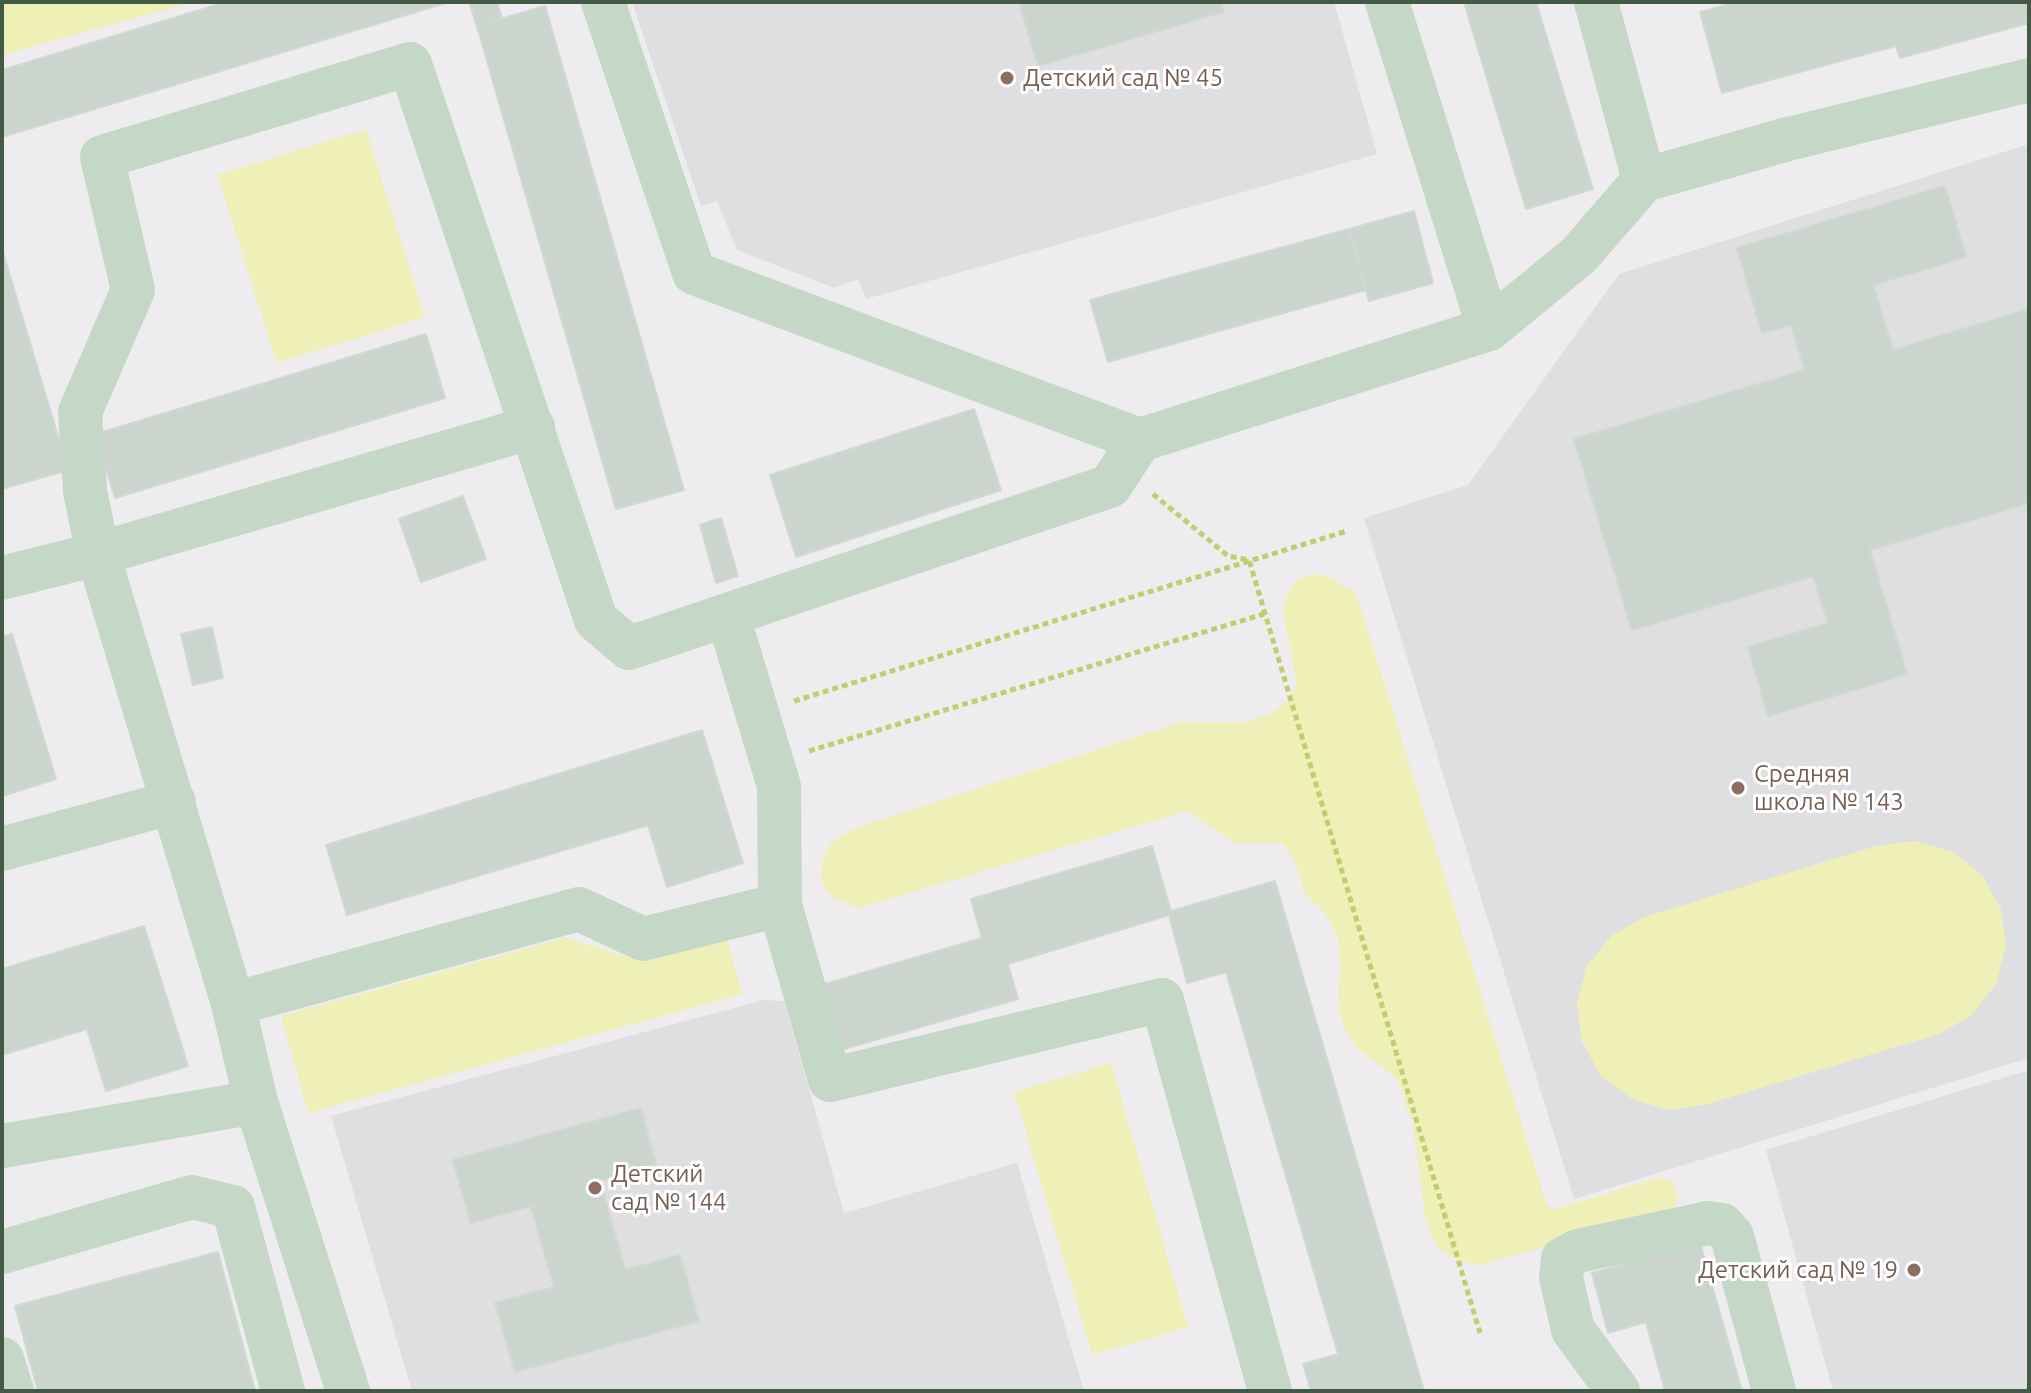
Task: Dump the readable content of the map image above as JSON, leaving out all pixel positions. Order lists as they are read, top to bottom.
{
  "places": [
    "Детский сад № 45",
    "Средняя школа № 143",
    "Детский сад № 144",
    "Детский сад № 19"
  ]
}
